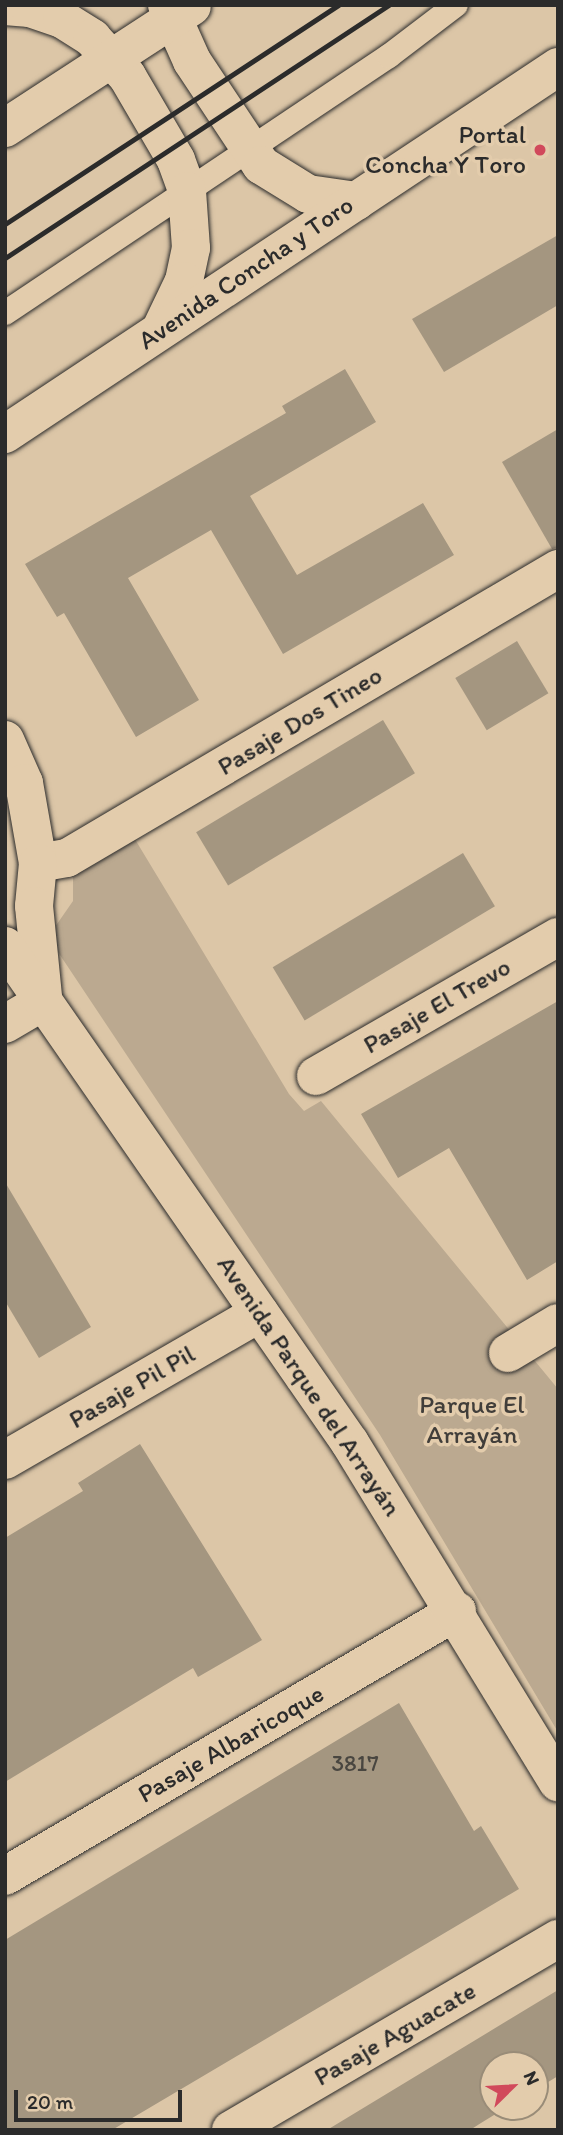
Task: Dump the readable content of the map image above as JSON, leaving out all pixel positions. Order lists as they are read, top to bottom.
{
  "streets": {
    "street": [
      "Avenida Concha y Toro",
      "Pasaje Dos Tineo",
      "Pasaje El Trevo",
      "Avenida Parque del Arrayán",
      "Pasaje Pil Pil",
      "Pasaje Albaricoque",
      "Pasaje Aguacate"
    ]
  },
  "crossings": [
    ["Pasaje Dos Tineo", "Avenida Parque del Arrayán"],
    ["Avenida Parque del Arrayán", "Pasaje Pil Pil"],
    ["Avenida Parque del Arrayán", "Pasaje Albaricoque"]
  ],
  "parks": ["Parque El Arrayán"],
  "places": ["Portal Concha Y Toro"],
  "house_numbers": ["3817"],
  "scale_bar": "20 m",
  "north": "top right"
}
